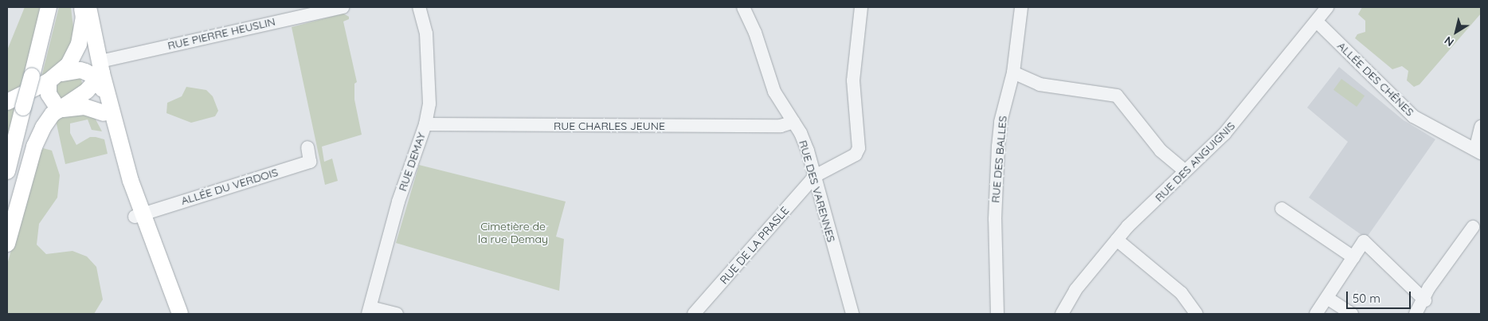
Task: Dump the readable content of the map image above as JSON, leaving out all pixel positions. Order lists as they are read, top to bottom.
{
  "streets": {
    "street": [
      "RUE PIERRE HEUSLIN",
      "ALLÉE DES CHÊNES",
      "RUE CHARLES JEUNE",
      "RUE DES BALLES",
      "RUE DEMAY",
      "RUE DES ANGUIGNIS",
      "ALLÉE DU VERDOIS",
      "RUE DES VARENNES",
      "RUE DE LA PRASLE"
    ]
  },
  "crossings": [
    ["ALLÉE DES CHÊNES", "RUE DES ANGUIGNIS"],
    ["RUE CHARLES JEUNE", "RUE DEMAY"],
    ["RUE CHARLES JEUNE", "RUE DES VARENNES"],
    ["RUE DES VARENNES", "RUE DE LA PRASLE"]
  ],
  "parks": ["Cimetière de la rue Demay"],
  "scale_bar": "50 m",
  "north": "bottom left"
}
